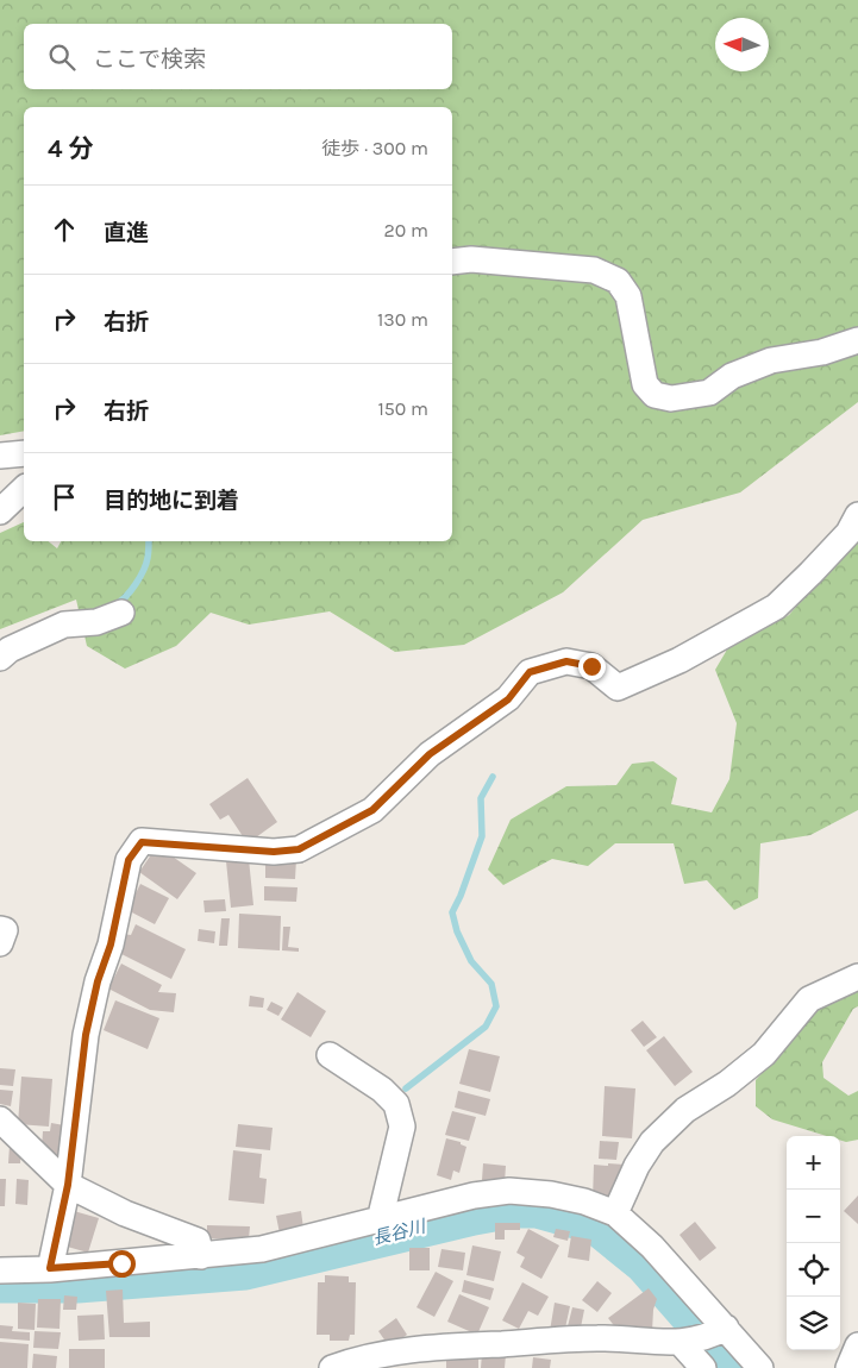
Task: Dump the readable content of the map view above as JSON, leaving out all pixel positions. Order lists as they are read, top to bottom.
{
  "water": ["長谷川"],
  "north": "left",
  "page": {
    "search": "ここで検索",
    "heading": ["4 分", "徒歩 · 300 m"],
    "list": [
      ["直進", "20 m"],
      ["右折", "130 m"],
      ["右折", "150 m"],
      "目的地に到着"
    ],
    "map_buttons": ["+", "−"]
  }
}
